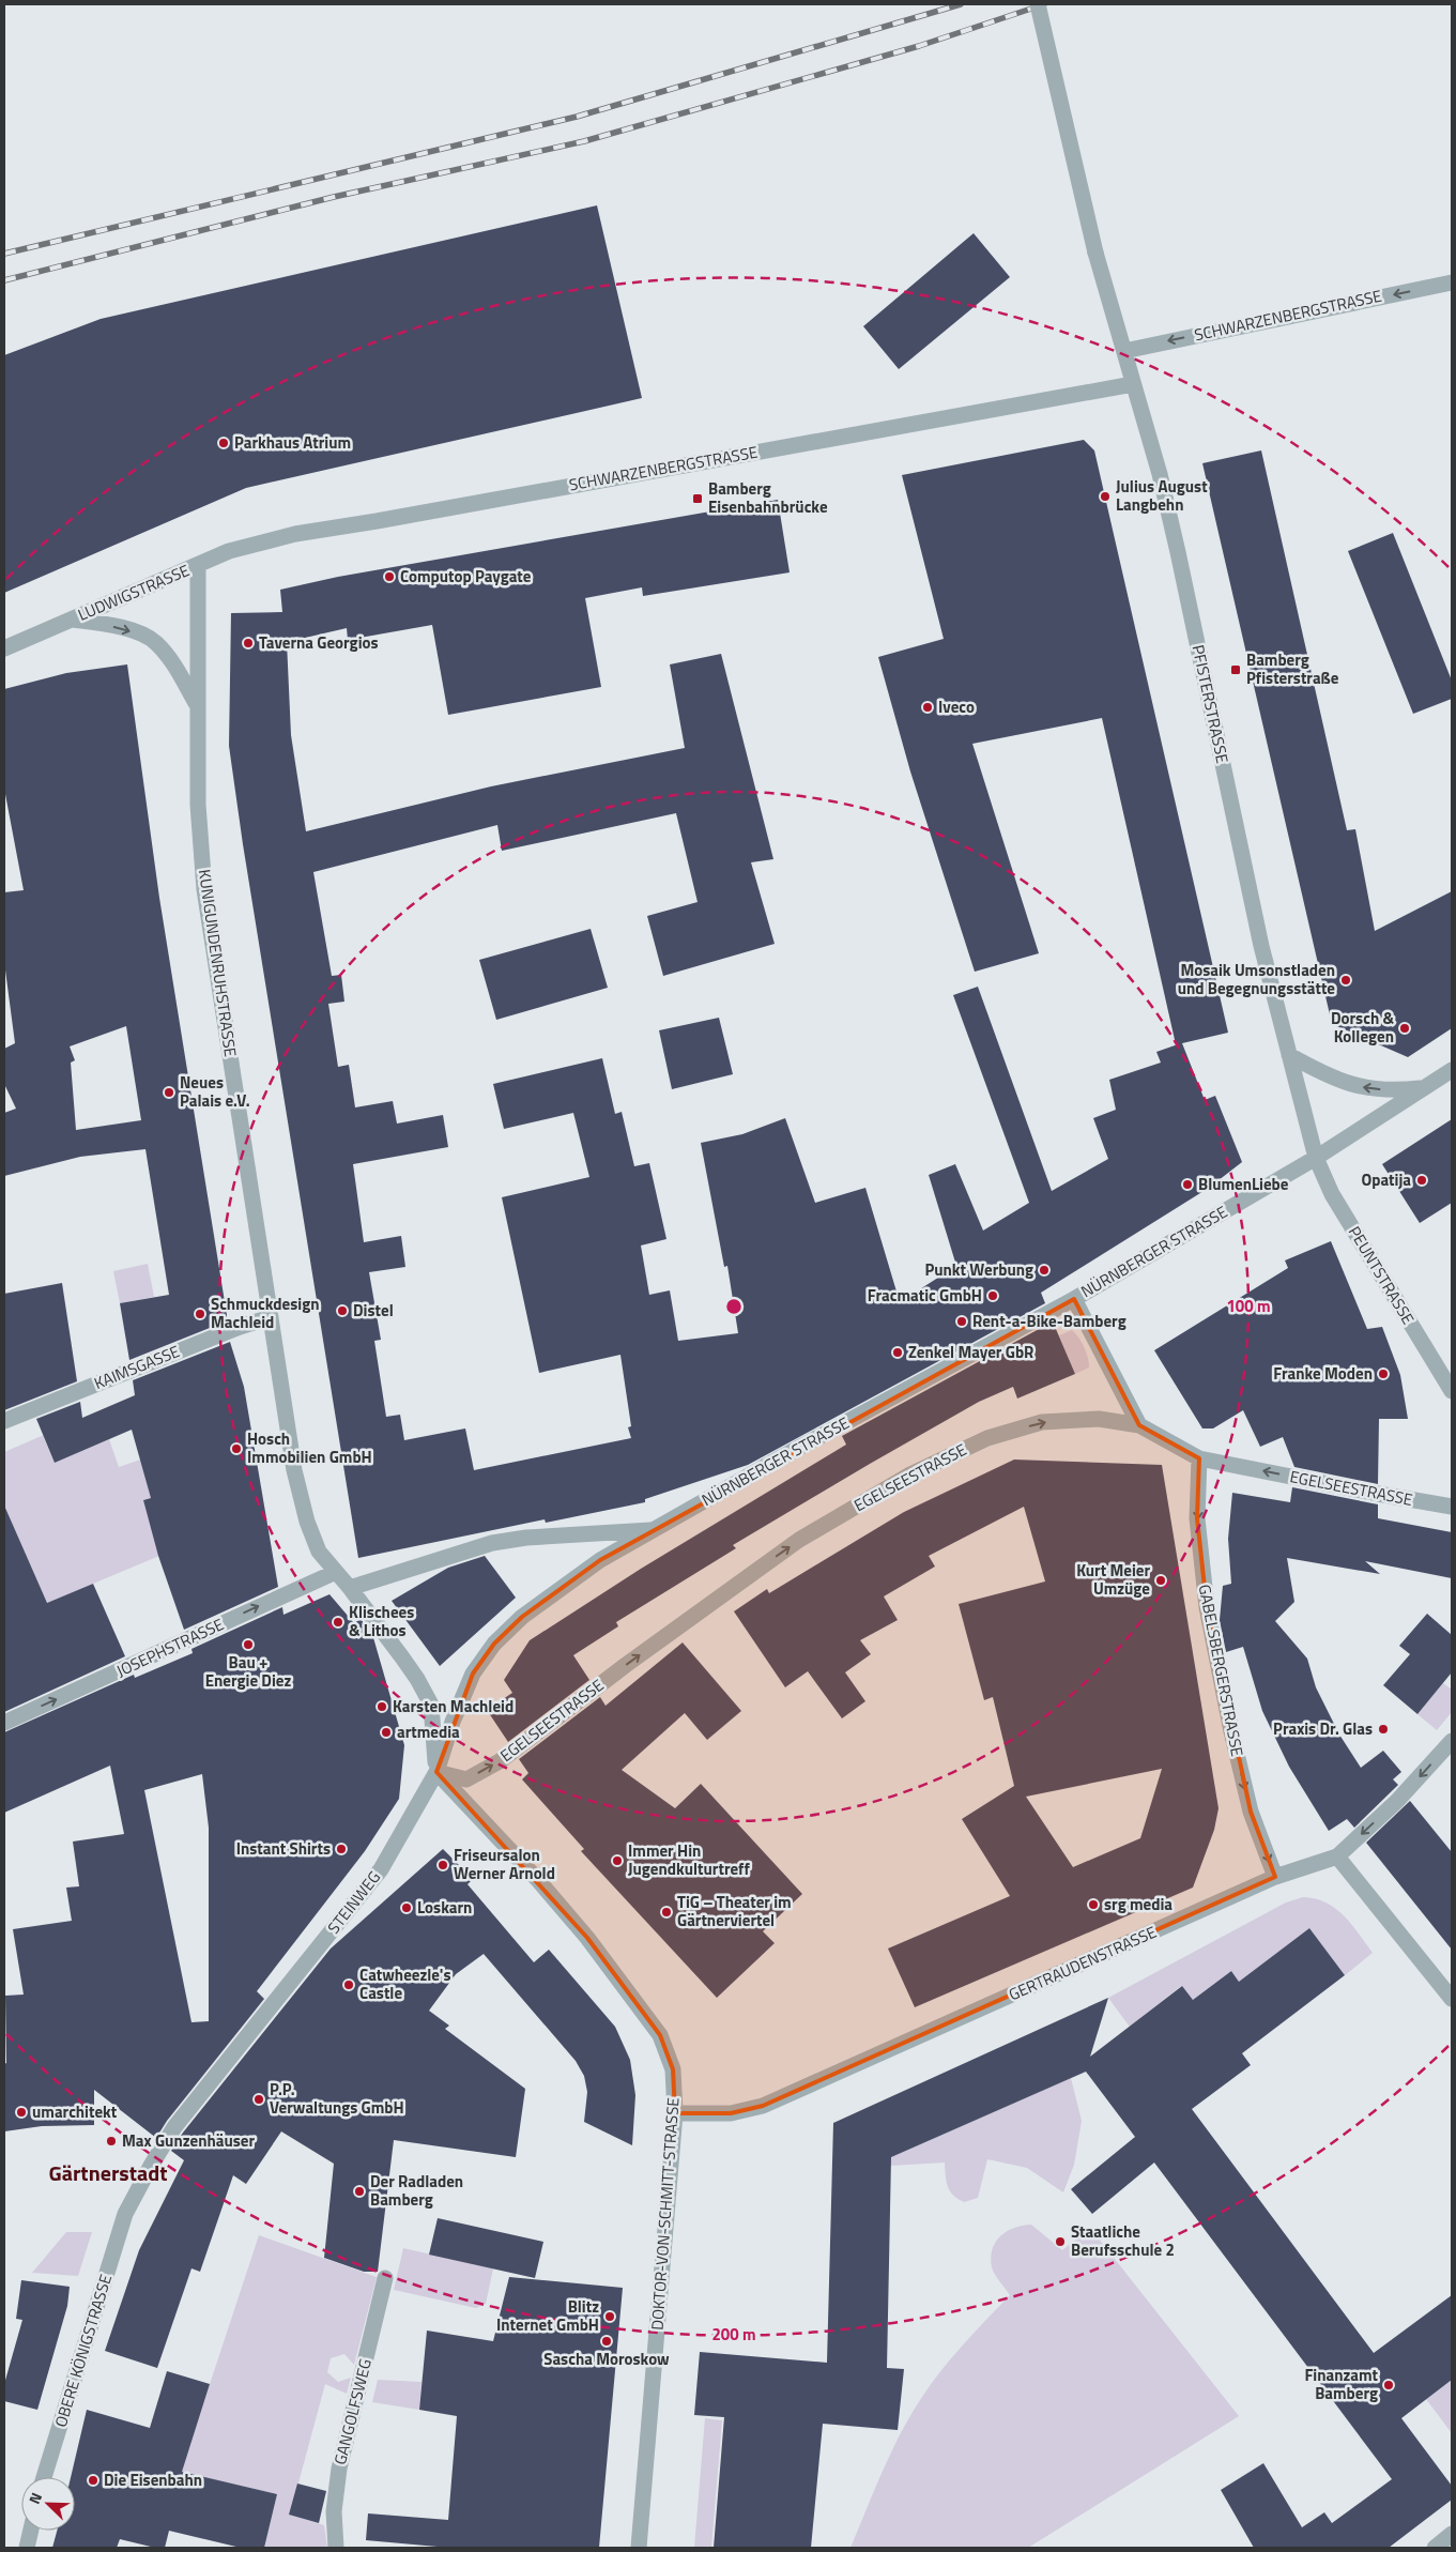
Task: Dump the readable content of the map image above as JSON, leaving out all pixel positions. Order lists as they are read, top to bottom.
{
  "streets": {
    "street": [
      "SCHWARZENBERGSTRASSE",
      "LUDWIGSTRASSE",
      "PFISTERSTRASSE",
      "KUNIGUNDENRUHSTRASSE",
      "NÜRNBERGER STRASSE",
      "PEUNTSTRASSE",
      "KAIMSGASSE",
      "EGELSEESTRASSE",
      "JOSEPHSTRASSE",
      "GABELSBERGERSTRASSE",
      "STEINWEG",
      "GERTRAUDENSTRASSE",
      "DOKTOR-VON-SCHMITT-STRASSE",
      "OBERE KÖNIGSTRASSE",
      "GANGOLFSWEG"
    ]
  },
  "crossings": [
    ["SCHWARZENBERGSTRASSE", "LUDWIGSTRASSE"],
    ["SCHWARZENBERGSTRASSE", "PFISTERSTRASSE"],
    ["SCHWARZENBERGSTRASSE", "KUNIGUNDENRUHSTRASSE"],
    ["LUDWIGSTRASSE", "KUNIGUNDENRUHSTRASSE"],
    ["PFISTERSTRASSE", "NÜRNBERGER STRASSE"],
    ["PFISTERSTRASSE", "PEUNTSTRASSE"],
    ["KUNIGUNDENRUHSTRASSE", "KAIMSGASSE"],
    ["KUNIGUNDENRUHSTRASSE", "JOSEPHSTRASSE"],
    ["NÜRNBERGER STRASSE", "PEUNTSTRASSE"],
    ["NÜRNBERGER STRASSE", "EGELSEESTRASSE"],
    ["NÜRNBERGER STRASSE", "STEINWEG"],
    ["NÜRNBERGER STRASSE", "DOKTOR-VON-SCHMITT-STRASSE"],
    ["EGELSEESTRASSE", "GABELSBERGERSTRASSE"],
    ["EGELSEESTRASSE", "STEINWEG"],
    ["EGELSEESTRASSE", "DOKTOR-VON-SCHMITT-STRASSE"],
    ["GABELSBERGERSTRASSE", "GERTRAUDENSTRASSE"],
    ["STEINWEG", "DOKTOR-VON-SCHMITT-STRASSE"],
    ["STEINWEG", "OBERE KÖNIGSTRASSE"],
    ["GERTRAUDENSTRASSE", "DOKTOR-VON-SCHMITT-STRASSE"]
  ],
  "one_way": ["LUDWIGSTRASSE", "JOSEPHSTRASSE", "GABELSBERGERSTRASSE"],
  "districts": ["Gärtnerstadt"],
  "places": {
    "other": [
      "Parkhaus Atrium",
      "Julius August Langbehn",
      "Computop Paygate",
      "Taverna Georgios",
      "Iveco",
      "Mosaik Umsonstladen und Begegnungsstätte",
      "Dorsch & Kollegen",
      "Neues Palais e.V.",
      "Opatija",
      "BlumenLiebe",
      "Punkt Werbung",
      "Fracmatic GmbH",
      "Distel",
      "Schmuckdesign Machleid",
      "Rent-a-Bike-Bamberg",
      "Zenkel Mayer GbR",
      "Franke Moden",
      "Hosch Immobilien GmbH",
      "Kurt Meier Umzüge",
      "Klischees & Lithos",
      "Bau + Energie Diez",
      "Karsten Machleid",
      "Praxis Dr. Glas",
      "artmedia",
      "Instant Shirts",
      "Immer Hin Jugendkulturtreff",
      "Friseursalon Werner Arnold",
      "srg media",
      "Loskarn",
      "TiG – Theater im Gärtnerviertel",
      "Catwheezle's Castle",
      "P.P. Verwaltungs GmbH",
      "umarchitekt",
      "Max Gunzenhäuser",
      "Der Radladen Bamberg",
      "Staatliche Berufsschule 2",
      "Blitz Internet GmbH",
      "Sascha Moroskow",
      "Finanzamt Bamberg",
      "Die Eisenbahn"
    ],
    "transit": ["Bamberg Eisenbahnbrücke", "Bamberg Pfisterstraße"]
  },
  "north": "top left",
  "rings": ["100 m", "200 m"]
}
